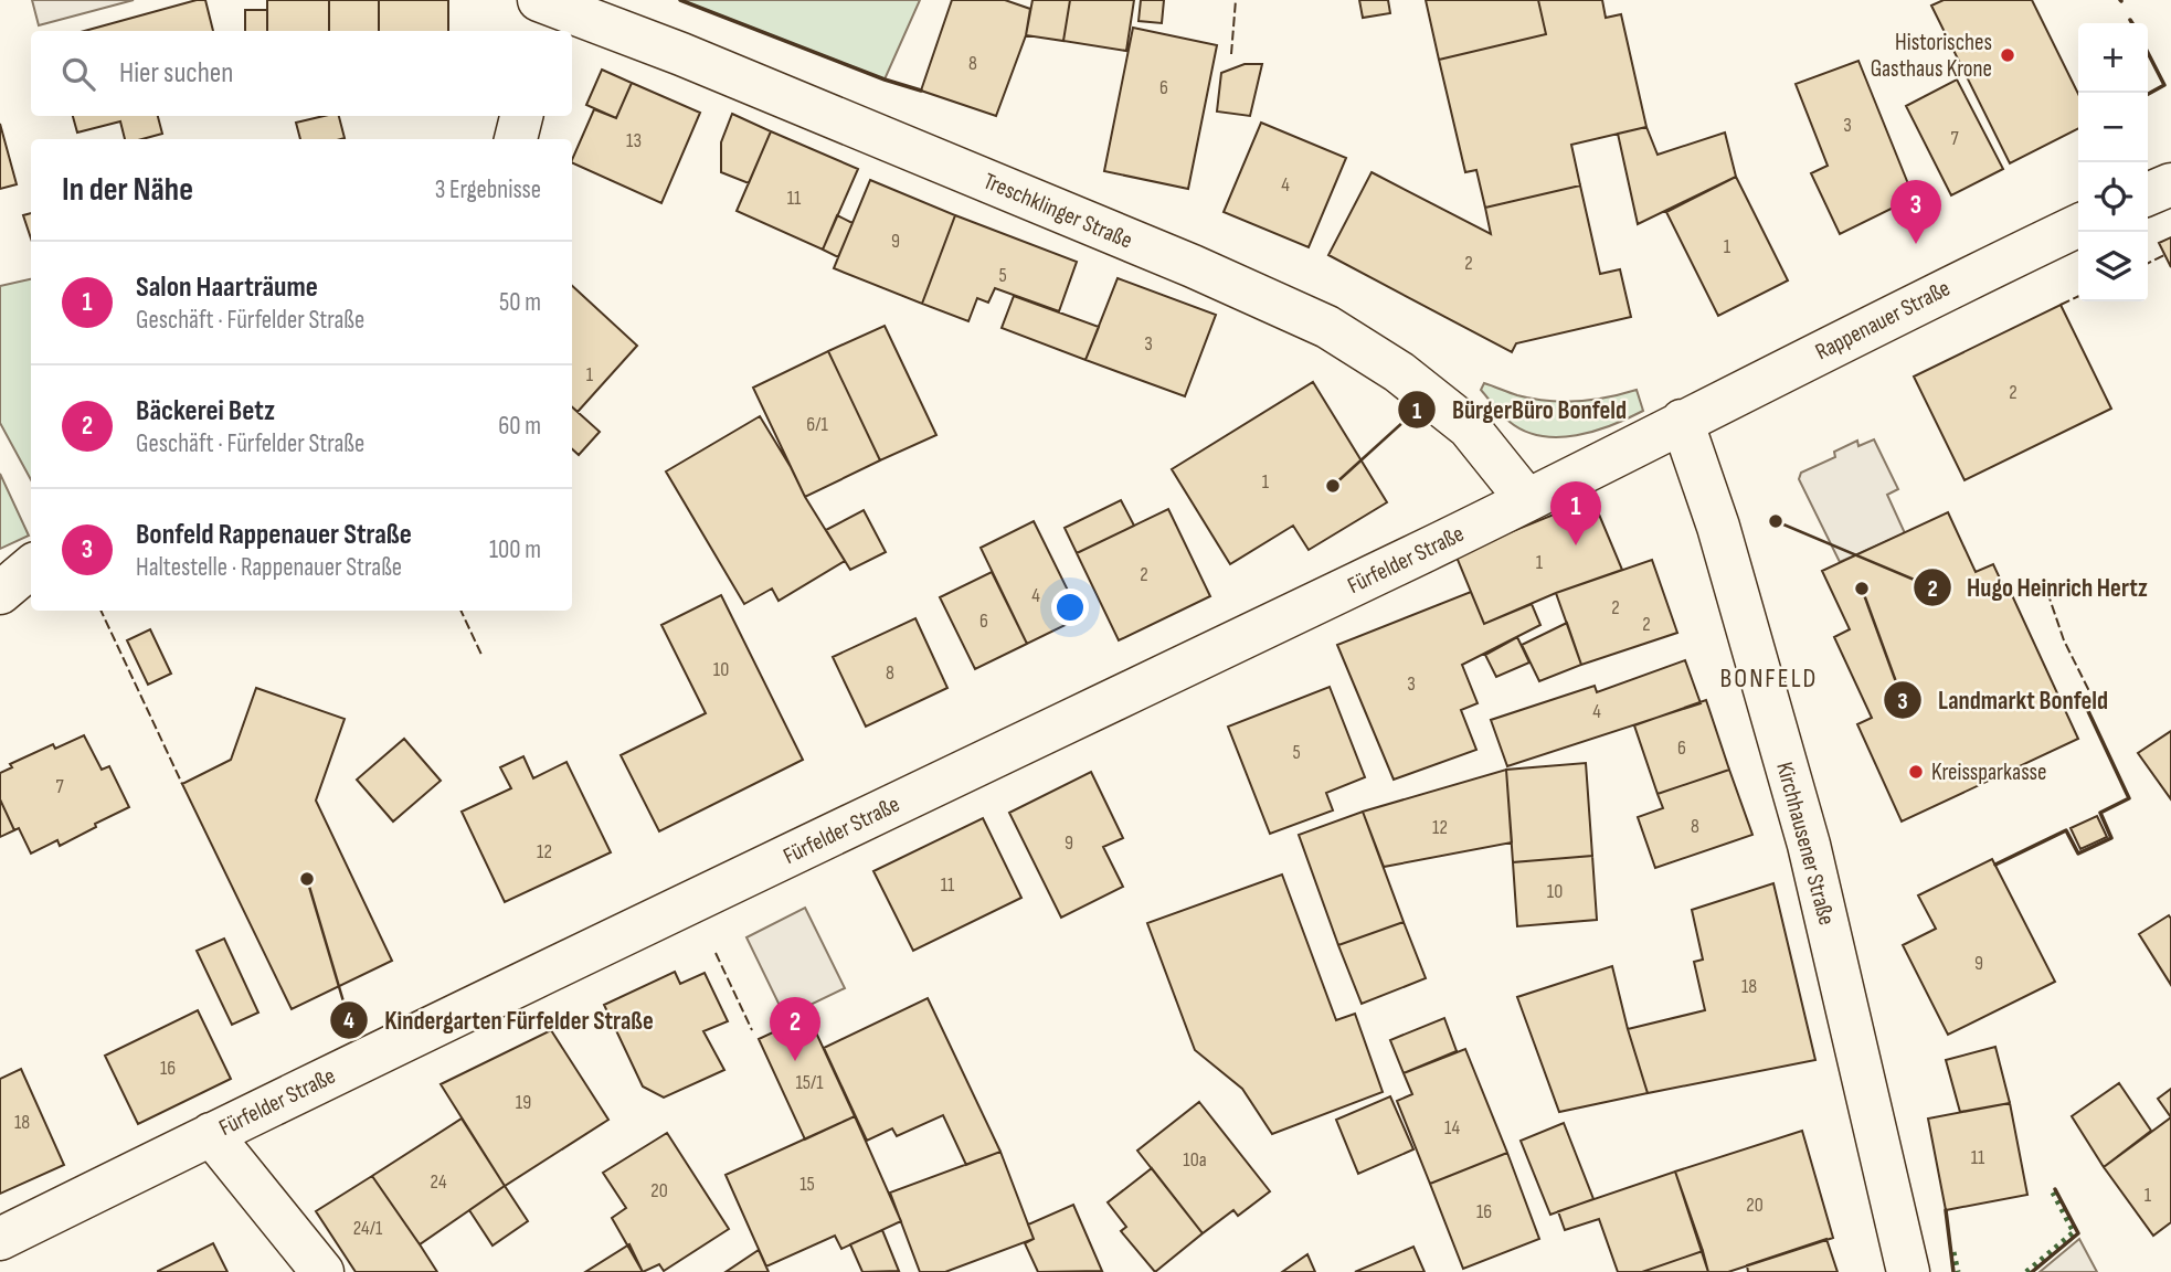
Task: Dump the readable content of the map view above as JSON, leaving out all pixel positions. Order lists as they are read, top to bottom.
{
  "streets": {
    "street": [
      "Treschklinger Straße",
      "Rappenauer Straße",
      "Fürfelder Straße",
      "Kirchhausener Straße"
    ]
  },
  "crossings": [
    ["Treschklinger Straße", "Fürfelder Straße"],
    ["Rappenauer Straße", "Fürfelder Straße"],
    ["Rappenauer Straße", "Kirchhausener Straße"],
    ["Fürfelder Straße", "Kirchhausener Straße"]
  ],
  "districts": ["BONFELD"],
  "places": [
    "Historisches Gasthaus Krone",
    "BürgerBüro Bonfeld",
    "Hugo Heinrich Hertz",
    "Landmarkt Bonfeld",
    "Kreissparkasse",
    "Kindergarten Fürfelder Straße"
  ],
  "house_numbers": [
    "8",
    "6",
    "3",
    "7",
    "13",
    "4",
    "11",
    "9",
    "1",
    "2",
    "5",
    "3",
    "1",
    "2",
    "6/1",
    "1",
    "1",
    "2",
    "4",
    "2",
    "6",
    "2",
    "10",
    "8",
    "3",
    "4",
    "6",
    "5",
    "7",
    "8",
    "12",
    "9",
    "12",
    "11",
    "10",
    "9",
    "18",
    "16",
    "15/1",
    "19",
    "18",
    "14",
    "11",
    "10a",
    "24",
    "15",
    "20",
    "1",
    "20",
    "16",
    "24/1"
  ],
  "page": {
    "map_buttons": ["+", "−"],
    "search": "Hier suchen",
    "heading": ["In der Nähe", "3 Ergebnisse"],
    "pins": ["3", "1", "2"],
    "list": [
      {
        "mark": "1",
        "name": "Salon Haarträume",
        "note": "Geschäft · Fürfelder Straße",
        "value": "50 m"
      },
      {
        "mark": "2",
        "name": "Bäckerei Betz",
        "note": "Geschäft · Fürfelder Straße",
        "value": "60 m"
      },
      {
        "mark": "3",
        "name": "Bonfeld Rappenauer Straße",
        "note": "Haltestelle · Rappenauer Straße",
        "value": "100 m"
      }
    ]
  }
}
